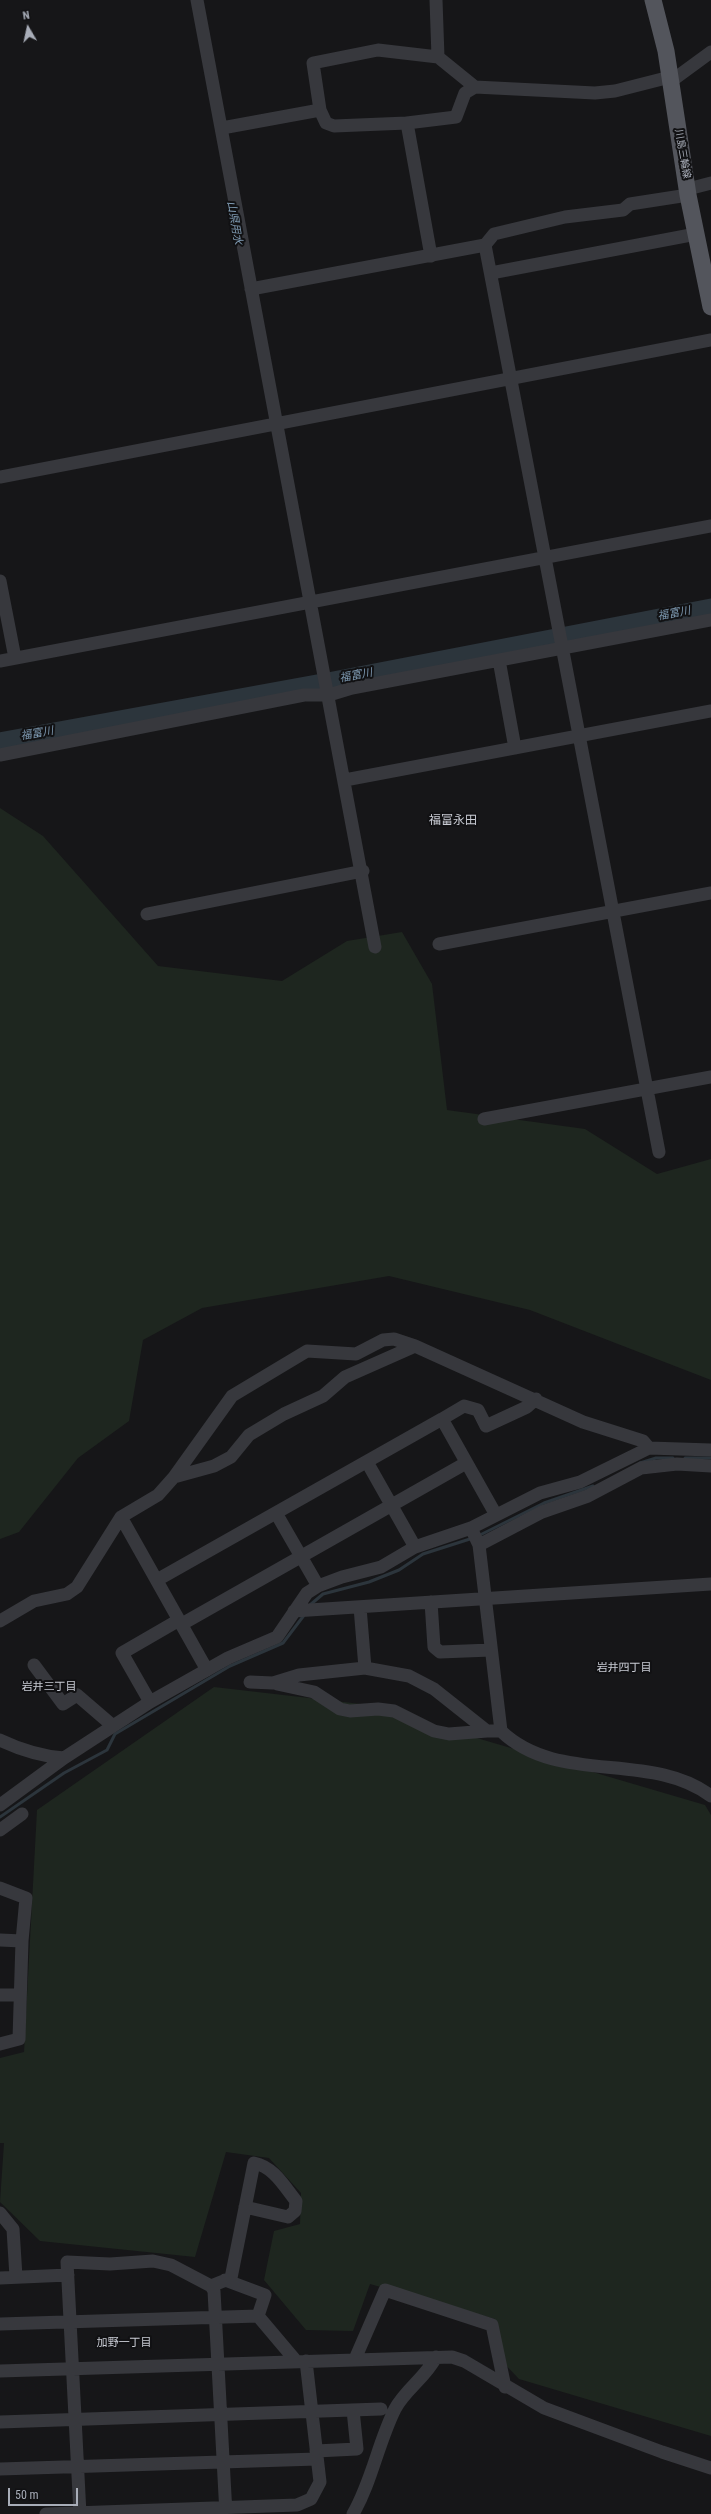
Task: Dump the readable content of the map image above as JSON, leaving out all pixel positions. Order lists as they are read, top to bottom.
{
  "streets": {
    "main road": ["川島三輪線"]
  },
  "districts": [
    "福富永田",
    "岩井四丁目",
    "岩井三丁目",
    "加野一丁目"
  ],
  "water": ["山県用水", "福富川"],
  "scale_bar": "50 m",
  "north": "top"
}
